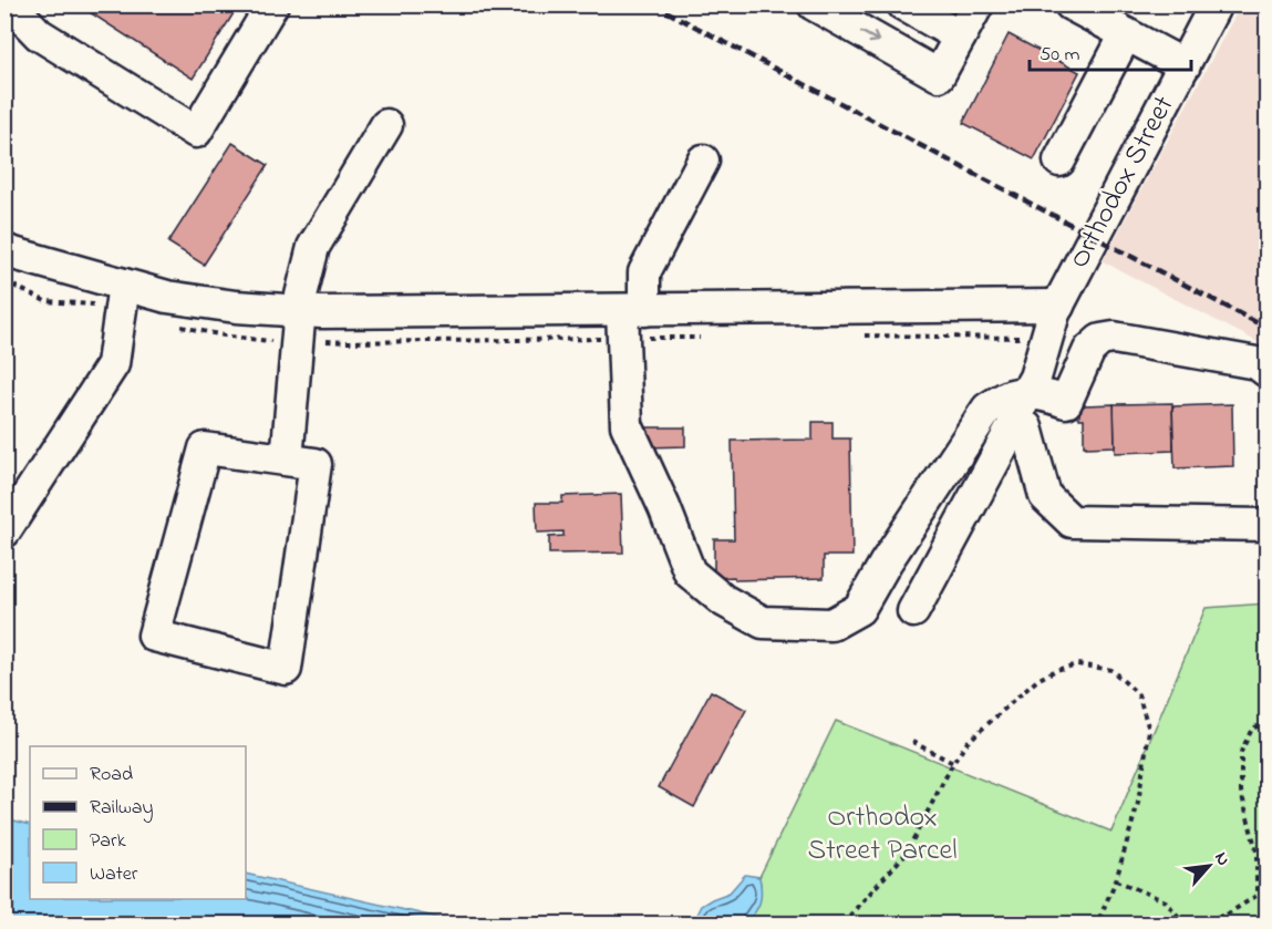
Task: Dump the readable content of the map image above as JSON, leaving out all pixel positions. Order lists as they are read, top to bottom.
{
  "streets": {
    "street": ["Orthodox Street"]
  },
  "parks": ["Orthodox Street Parcel"],
  "legend": [
    "Road",
    "Railway",
    "Park",
    "Water"
  ],
  "scale_bar": "50 m",
  "north": "top right"
}
